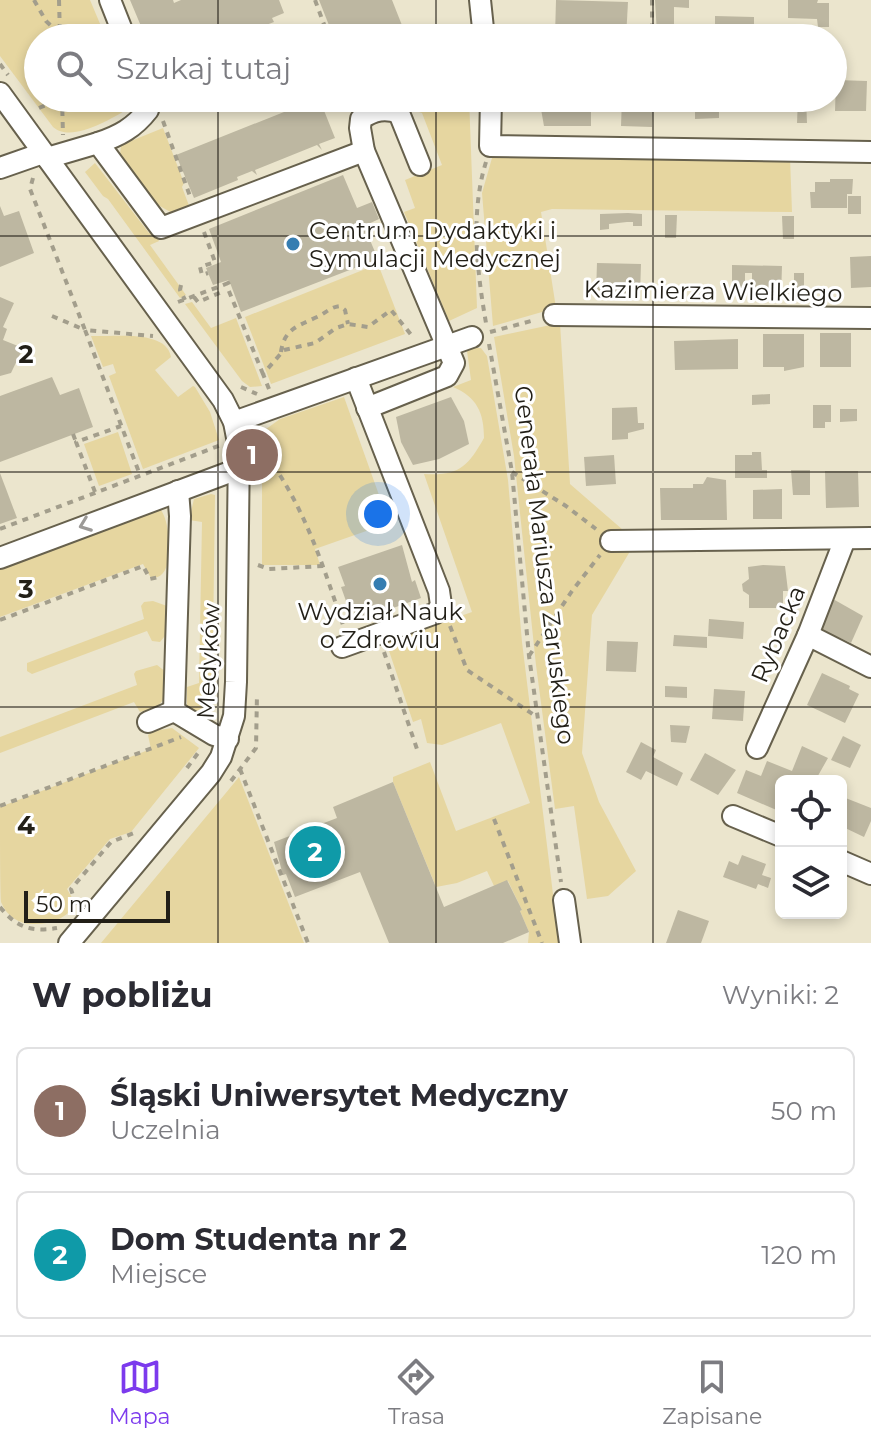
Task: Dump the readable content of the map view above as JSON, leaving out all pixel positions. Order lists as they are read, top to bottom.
{
  "streets": {
    "street": ["Kazimierza Wielkiego", "Rybacka", "Medyków"],
    "path": ["Generała Mariusza Zaruskiego"]
  },
  "places": ["Centrum Dydaktyki i Symulacji Medycznej", "Wydział Nauk o Zdrowiu"],
  "scale_bar": "50 m",
  "page": {
    "search": "Szukaj tutaj",
    "pins": ["1", "2"],
    "scale": "50 m",
    "heading": ["W pobliżu", "Wyniki: 2"],
    "list": [
      {
        "mark": "1",
        "name": "Śląski Uniwersytet Medyczny",
        "note": "Uczelnia",
        "value": "50 m"
      },
      {
        "mark": "2",
        "name": "Dom Studenta nr 2",
        "note": "Miejsce",
        "value": "120 m"
      }
    ],
    "nav": ["Mapa", "Trasa", "Zapisane"]
  },
  "grid": {
    "rows": ["2", "3", "4"]
  }
}
